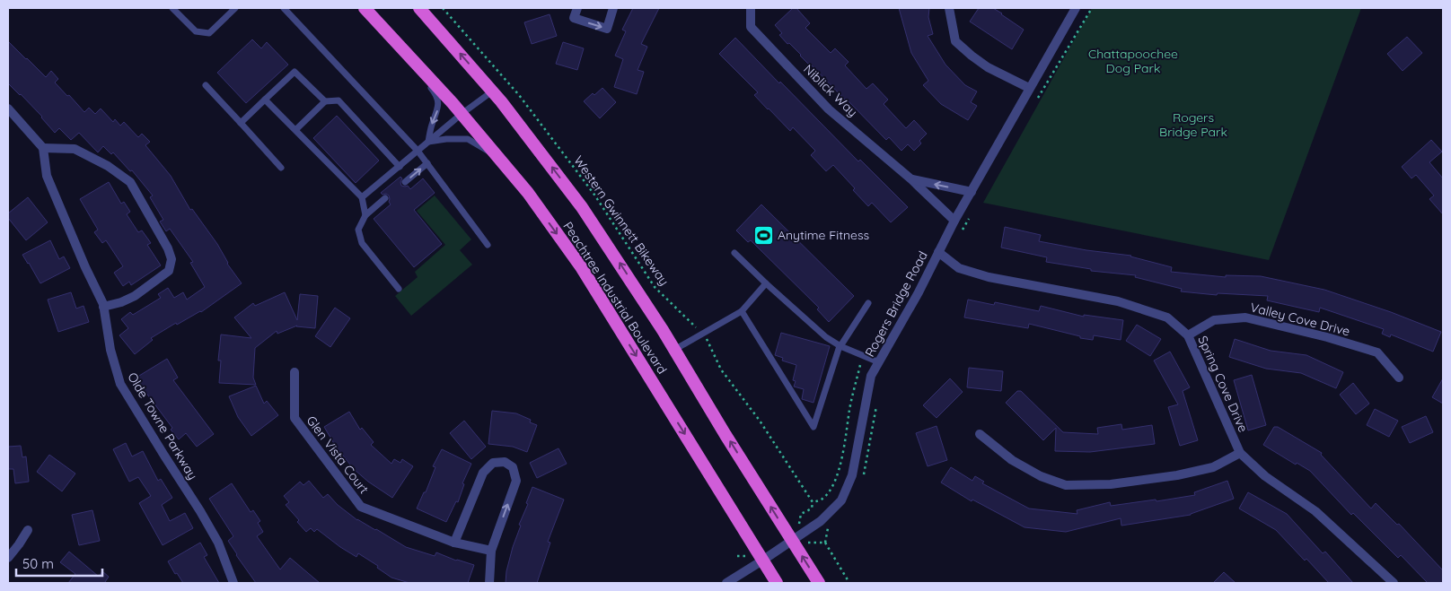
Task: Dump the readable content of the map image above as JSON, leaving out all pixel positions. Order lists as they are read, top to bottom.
{
  "streets": {
    "highway": ["Peachtree Industrial Boulevard"],
    "street": [
      "Niblick Way",
      "Rogers Bridge Road",
      "Valley Cove Drive",
      "Spring Cove Drive",
      "Olde Towne Parkway",
      "Glen Vista Court"
    ],
    "path": ["Western Gwinnett Bikeway"]
  },
  "crossings": [
    ["Niblick Way", "Rogers Bridge Road"],
    ["Peachtree Industrial Boulevard", "Rogers Bridge Road"],
    ["Rogers Bridge Road", "Spring Cove Drive"],
    ["Valley Cove Drive", "Spring Cove Drive"]
  ],
  "parks": ["Chattapoochee Dog Park", "Rogers Bridge Park"],
  "places": {
    "sports": ["Anytime Fitness"]
  },
  "scale_bar": "50 m"
}
